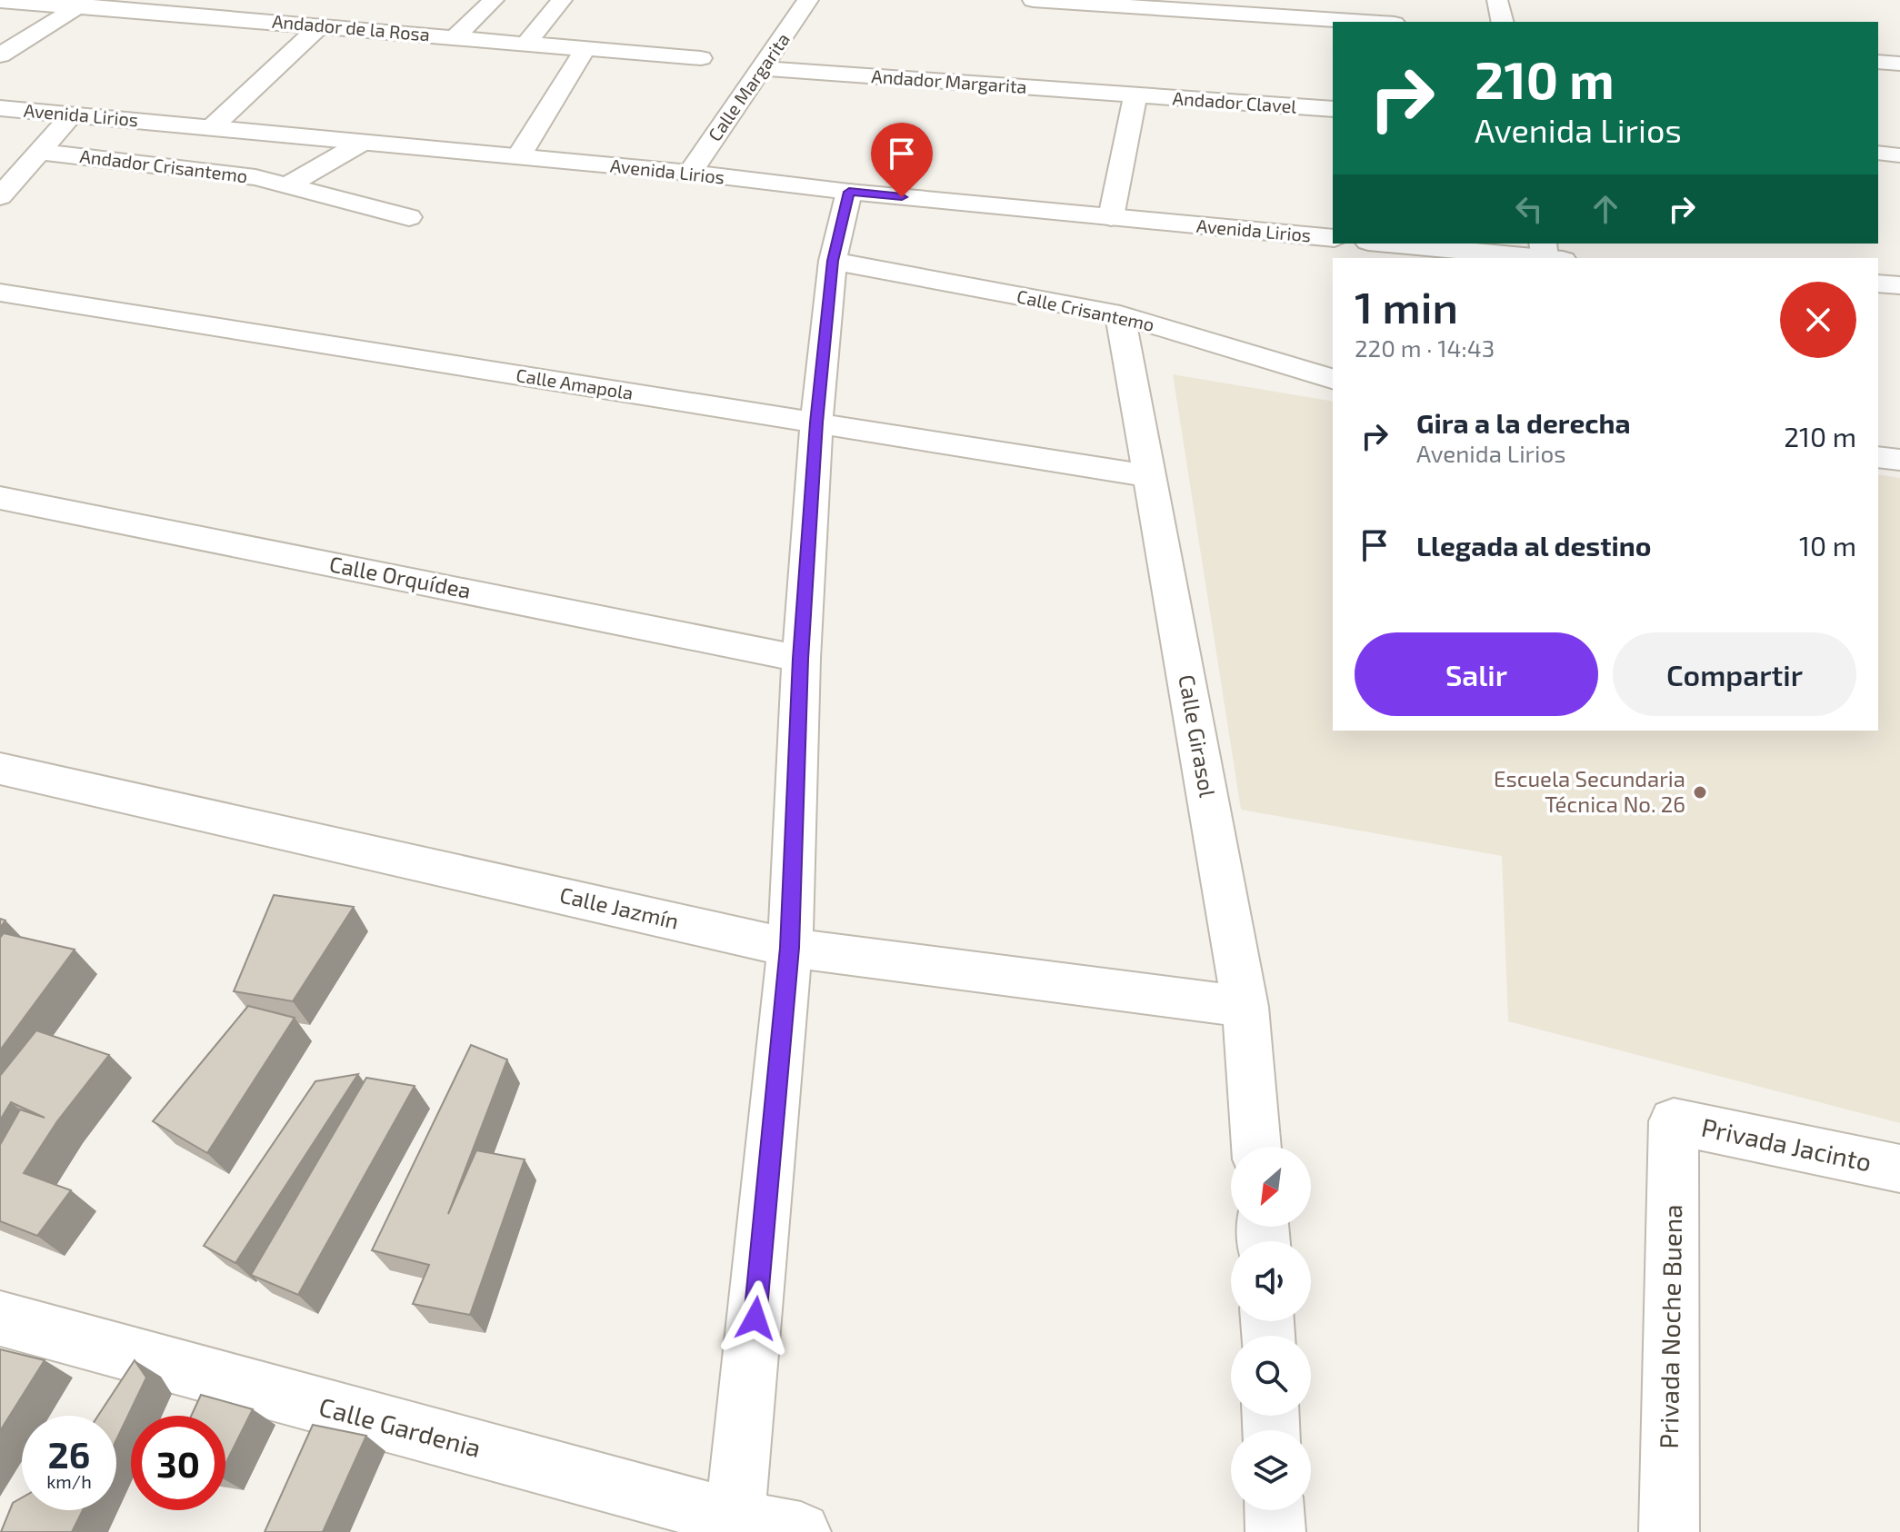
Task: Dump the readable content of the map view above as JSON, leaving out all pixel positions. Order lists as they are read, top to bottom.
{
  "streets": {
    "street": [
      "Andador de la Rosa",
      "Andador Margarita",
      "Calle Margarita",
      "Andador Clavel",
      "Avenida Lirios",
      "Andador Crisantemo",
      "Calle Crisantemo",
      "Calle Amapola",
      "Calle Orquídea",
      "Calle Girasol",
      "Calle Jazmín",
      "Privada Jacinto",
      "Privada Noche Buena",
      "Calle Gardenia"
    ]
  },
  "crossings": [
    ["Andador Margarita", "Calle Margarita"],
    ["Andador Margarita", "Andador Clavel"],
    ["Calle Margarita", "Avenida Lirios"],
    ["Calle Crisantemo", "Calle Girasol"],
    ["Calle Amapola", "Calle Girasol"],
    ["Calle Girasol", "Calle Jazmín"],
    ["Privada Jacinto", "Privada Noche Buena"]
  ],
  "places": ["Escuela Secundaria Técnica No. 26"],
  "north": "bottom left",
  "page": {
    "turn": ["210 m", "Avenida Lirios"],
    "heading": ["1 min", "220 m · 14:43"],
    "list": [
      {
        "name": "Gira a la derecha",
        "note": "Avenida Lirios",
        "value": "210 m"
      },
      {
        "name": "Llegada al destino",
        "value": "10 m"
      }
    ],
    "buttons": ["Salir", "Compartir"],
    "speed": "26 km/h",
    "limit": "30"
  }
}
